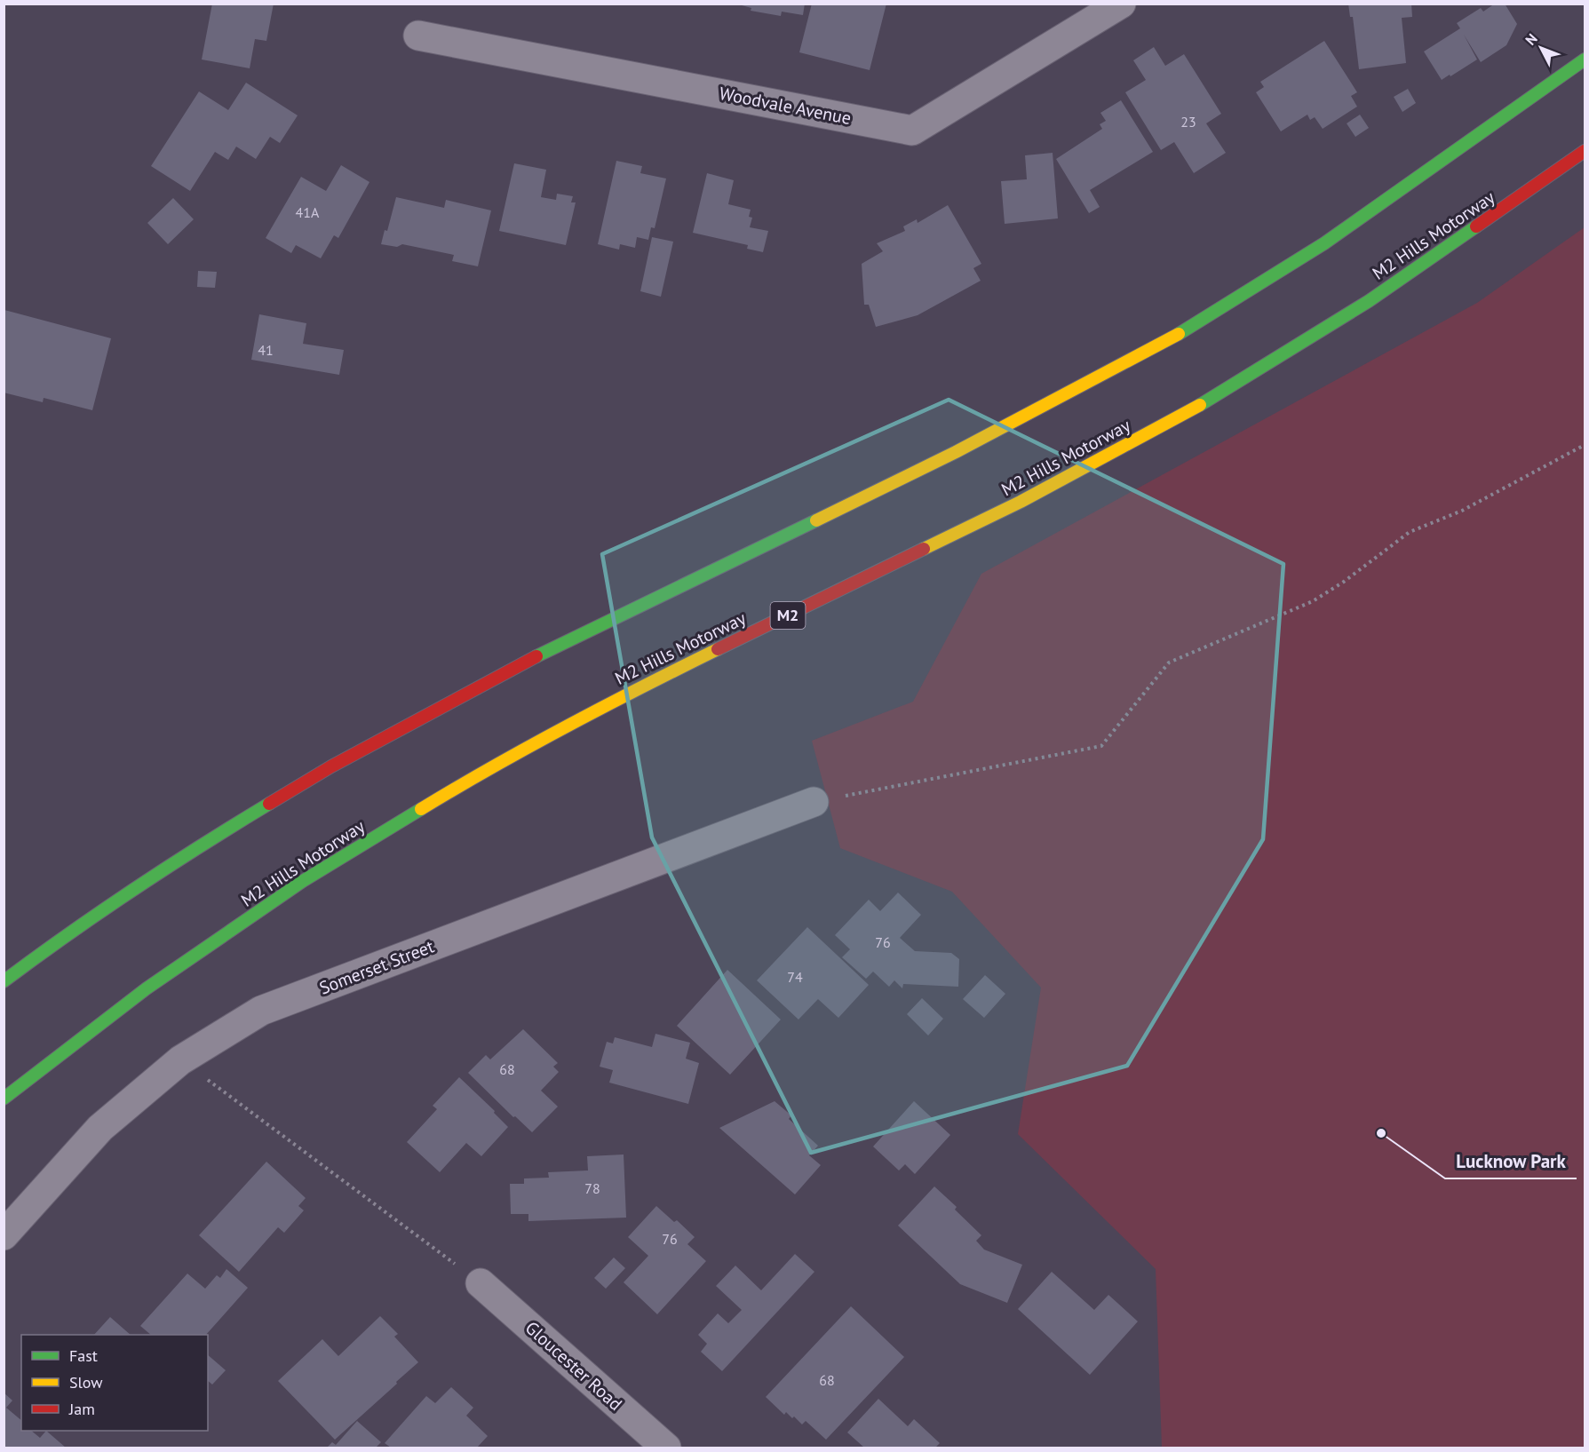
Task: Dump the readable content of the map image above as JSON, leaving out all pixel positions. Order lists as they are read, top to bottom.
{
  "streets": {
    "highway": ["M2 Hills Motorway", "M2"],
    "street": ["Woodvale Avenue", "Somerset Street", "Gloucester Road"]
  },
  "places": ["Lucknow Park"],
  "house_numbers": [
    "23",
    "41A",
    "41",
    "76",
    "74",
    "68",
    "78",
    "76",
    "68"
  ],
  "legend": ["Fast", "Slow", "Jam"],
  "north": "top left"
}
